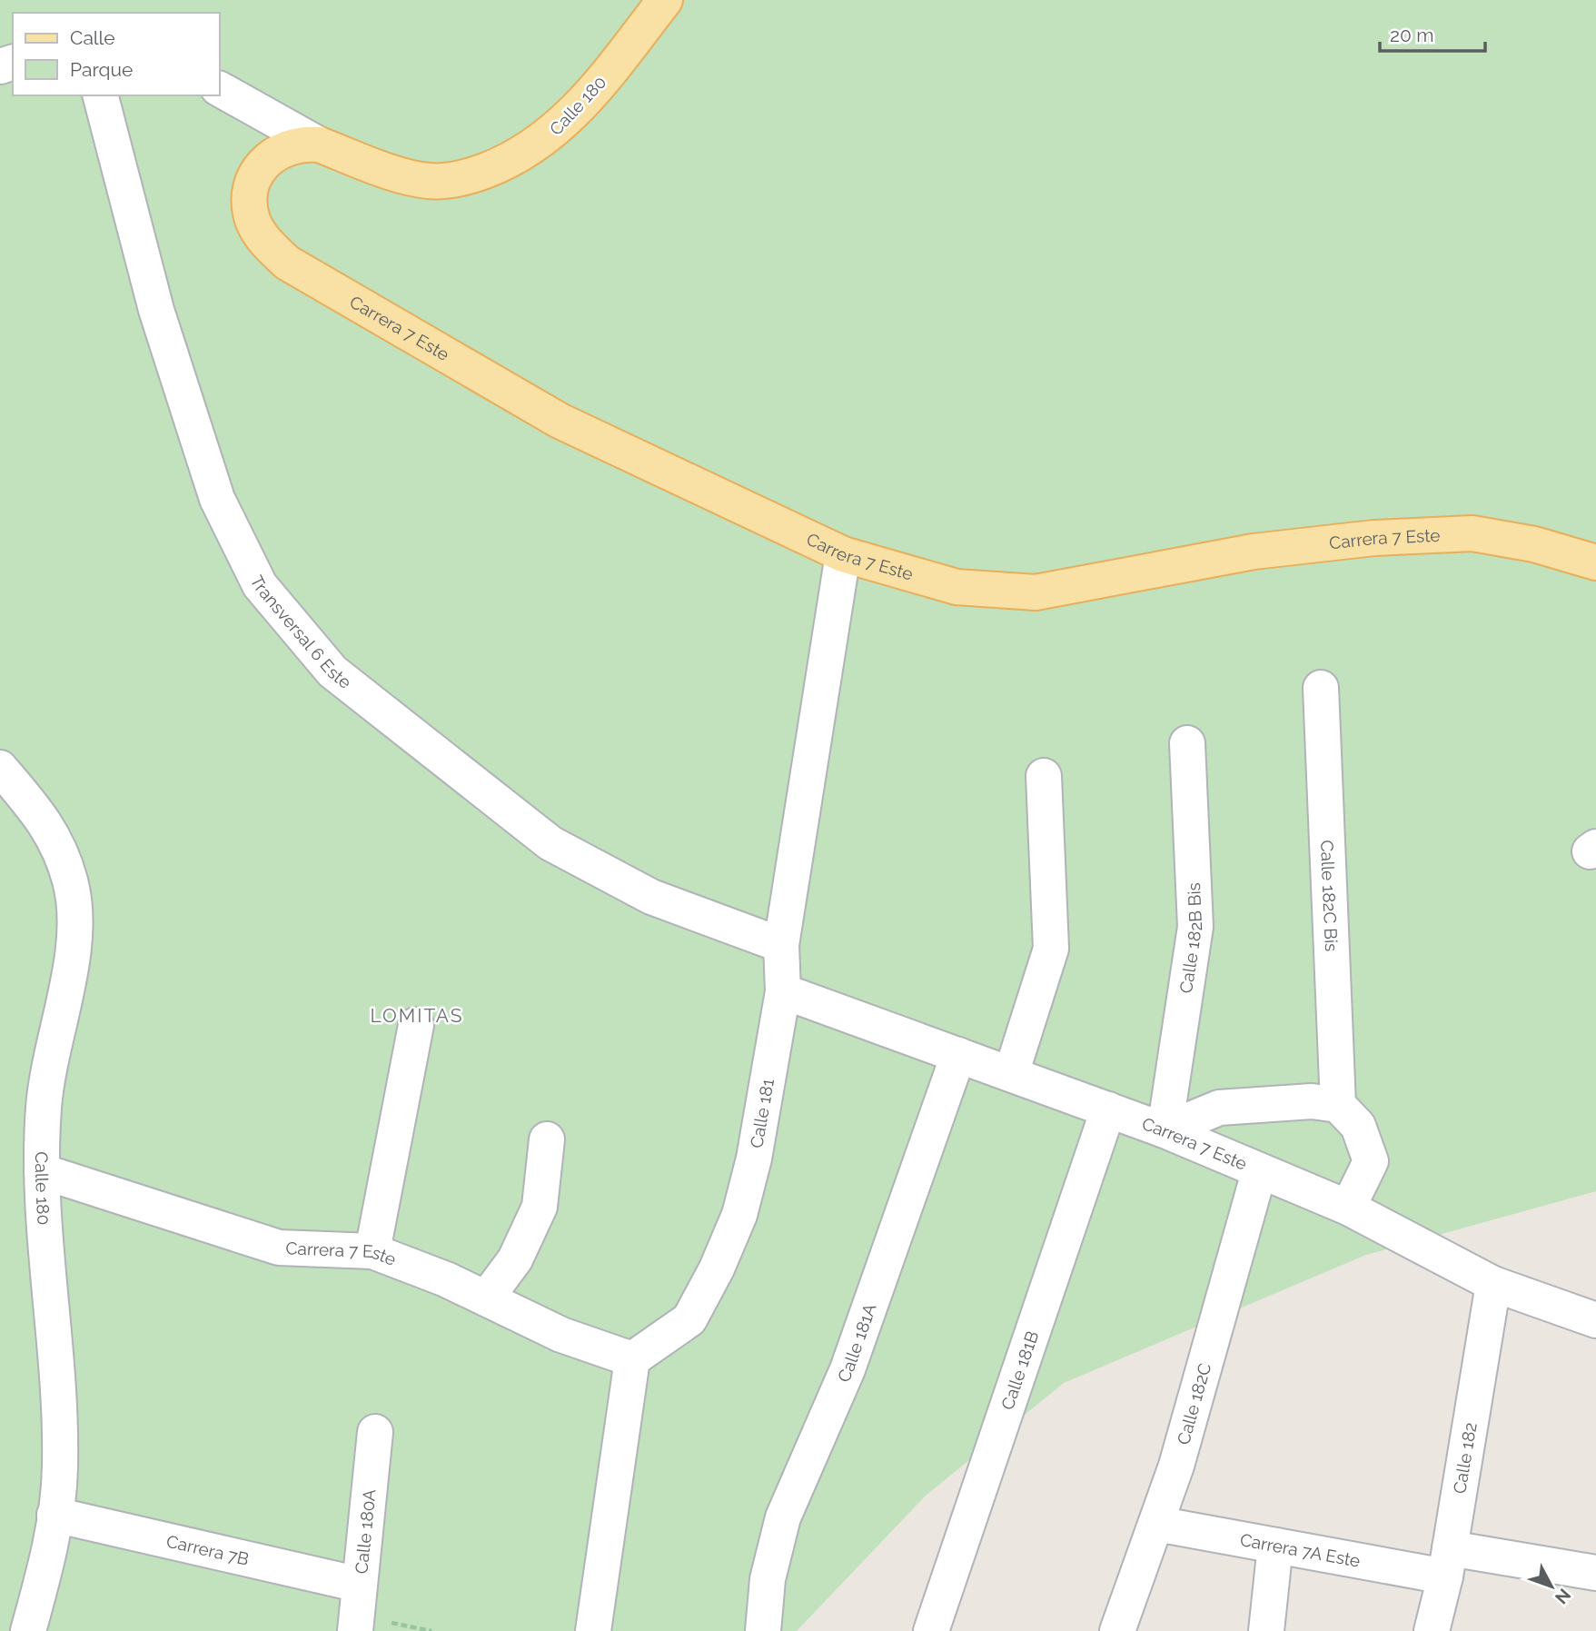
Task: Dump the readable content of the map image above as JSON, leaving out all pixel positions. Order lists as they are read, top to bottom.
{
  "streets": {
    "main road": ["Calle 180", "Carrera 7 Este"],
    "street": [
      "Transversal 6 Este",
      "Calle 182C Bis",
      "Calle 182B Bis",
      "Calle 181",
      "Calle 181A",
      "Calle 181B",
      "Calle 182C",
      "Calle 182",
      "Calle 180A",
      "Carrera 7B",
      "Carrera 7A Este"
    ]
  },
  "crossings": [
    ["Calle 180", "Carrera 7 Este"],
    ["Calle 180", "Carrera 7B"],
    ["Carrera 7 Este", "Calle 182B Bis"],
    ["Carrera 7 Este", "Calle 181"],
    ["Carrera 7 Este", "Calle 181A"],
    ["Carrera 7 Este", "Calle 181B"],
    ["Carrera 7 Este", "Calle 182C"],
    ["Carrera 7 Este", "Calle 182"],
    ["Transversal 6 Este", "Calle 181"],
    ["Calle 182C", "Carrera 7A Este"],
    ["Calle 182", "Carrera 7A Este"],
    ["Calle 180A", "Carrera 7B"]
  ],
  "districts": ["LOMITAS"],
  "legend": ["Calle", "Parque"],
  "scale_bar": "20 m",
  "north": "bottom right"
}
